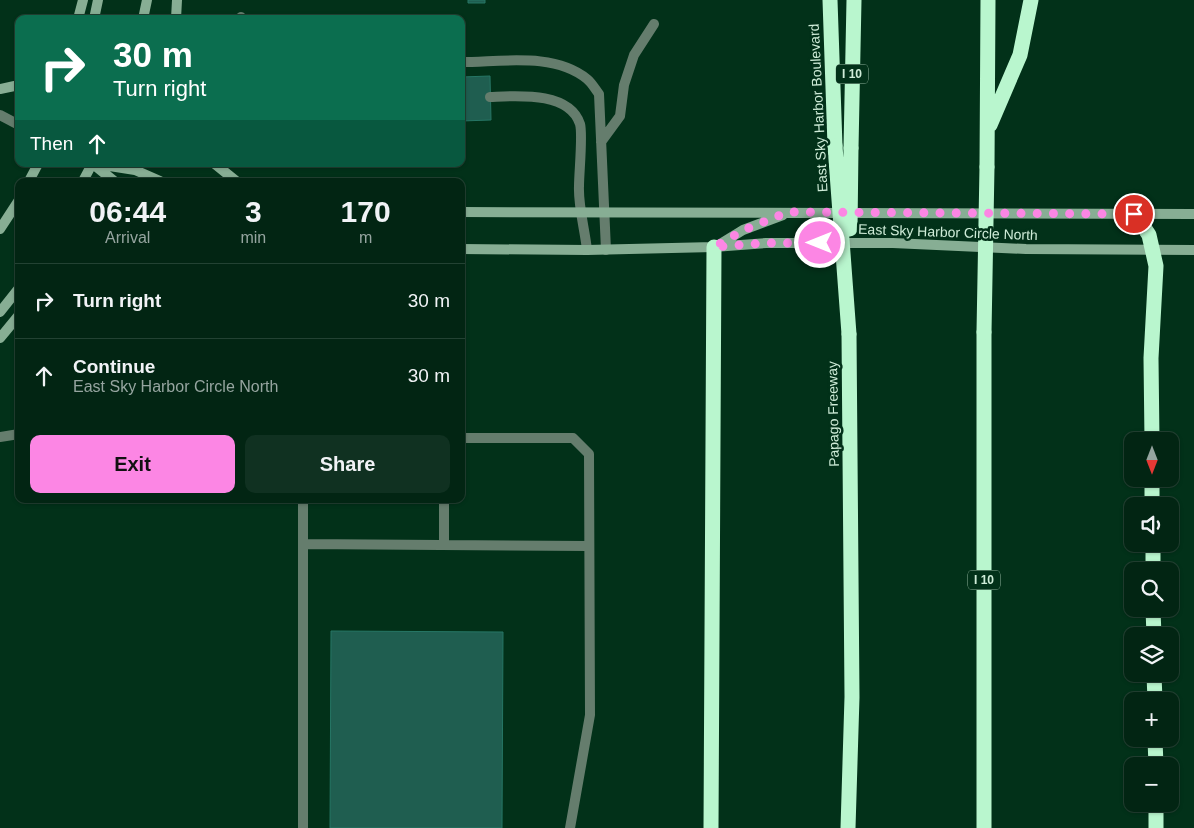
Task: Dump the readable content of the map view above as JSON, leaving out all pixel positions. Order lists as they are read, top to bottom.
{
  "streets": {
    "highway": ["I 10", "East Sky Harbor Boulevard", "Papago Freeway"],
    "street": ["East Sky Harbor Circle North"]
  },
  "crossings": [
    ["East Sky Harbor Boulevard", "Papago Freeway"]
  ],
  "north": "bottom",
  "page": {
    "turn": ["30 m", "Turn right"],
    "then": "Then",
    "eta": [
      "06:44",
      "Arrival",
      "3",
      "min",
      "170",
      "m"
    ],
    "list": [
      {
        "name": "Turn right",
        "value": "30 m"
      },
      {
        "name": "Continue",
        "note": "East Sky Harbor Circle North",
        "value": "30 m"
      }
    ],
    "buttons": ["Exit", "Share"],
    "map_buttons": ["+", "−"]
  }
}
